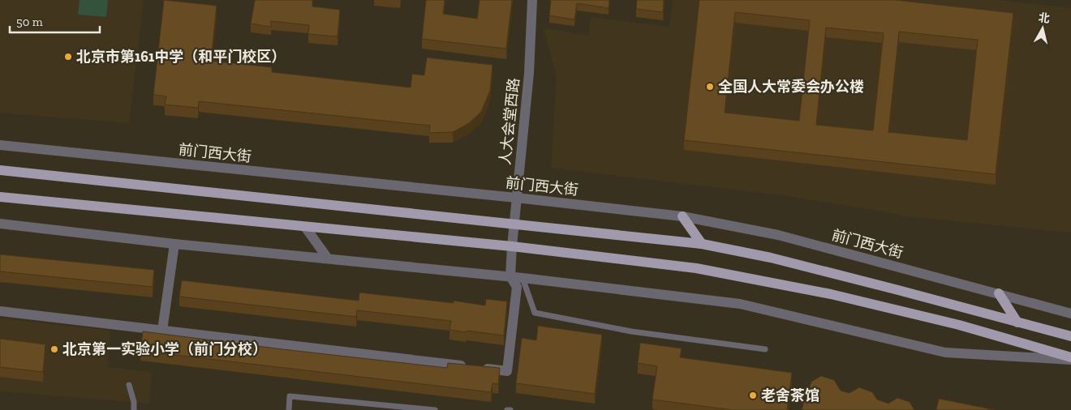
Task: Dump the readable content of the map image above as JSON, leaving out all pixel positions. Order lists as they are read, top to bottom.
{
  "streets": {
    "street": ["人大会堂西路", "前门西大街"]
  },
  "crossings": [
    ["人大会堂西路", "前门西大街"]
  ],
  "places": [
    "北京市第161中学（和平门校区）",
    "全国人大常委会办公楼",
    "北京第一实验小学（前门分校）",
    "老舍茶馆"
  ],
  "scale_bar": "50 m",
  "north": "top"
}
